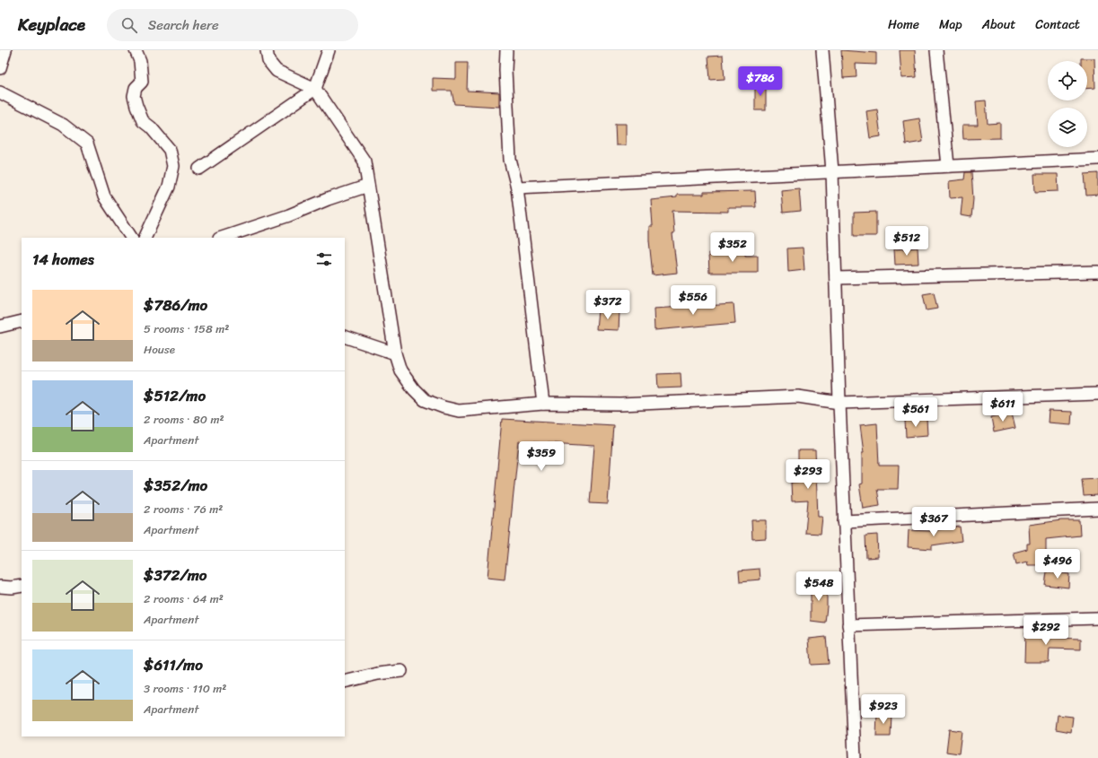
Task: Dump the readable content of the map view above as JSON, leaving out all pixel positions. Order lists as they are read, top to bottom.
{
  "page": {
    "header": "Keyplace",
    "search": "Search here",
    "nav": [
      "Home",
      "Map",
      "About",
      "Contact"
    ],
    "price": [
      "$786",
      "$512",
      "$352",
      "$556",
      "$372",
      "$611",
      "$561",
      "$359",
      "$293",
      "$367",
      "$496",
      "$548",
      "$292",
      "$923"
    ],
    "heading": "14 homes",
    "list": [
      {
        "name": "$786/mo",
        "note": "5 rooms · 158 m² · House"
      },
      {
        "name": "$512/mo",
        "note": "2 rooms · 80 m² · Apartment"
      },
      {
        "name": "$352/mo",
        "note": "2 rooms · 76 m² · Apartment"
      },
      {
        "name": "$372/mo",
        "note": "2 rooms · 64 m² · Apartment"
      },
      {
        "name": "$611/mo",
        "note": "3 rooms · 110 m² · Apartment"
      }
    ]
  }
}
